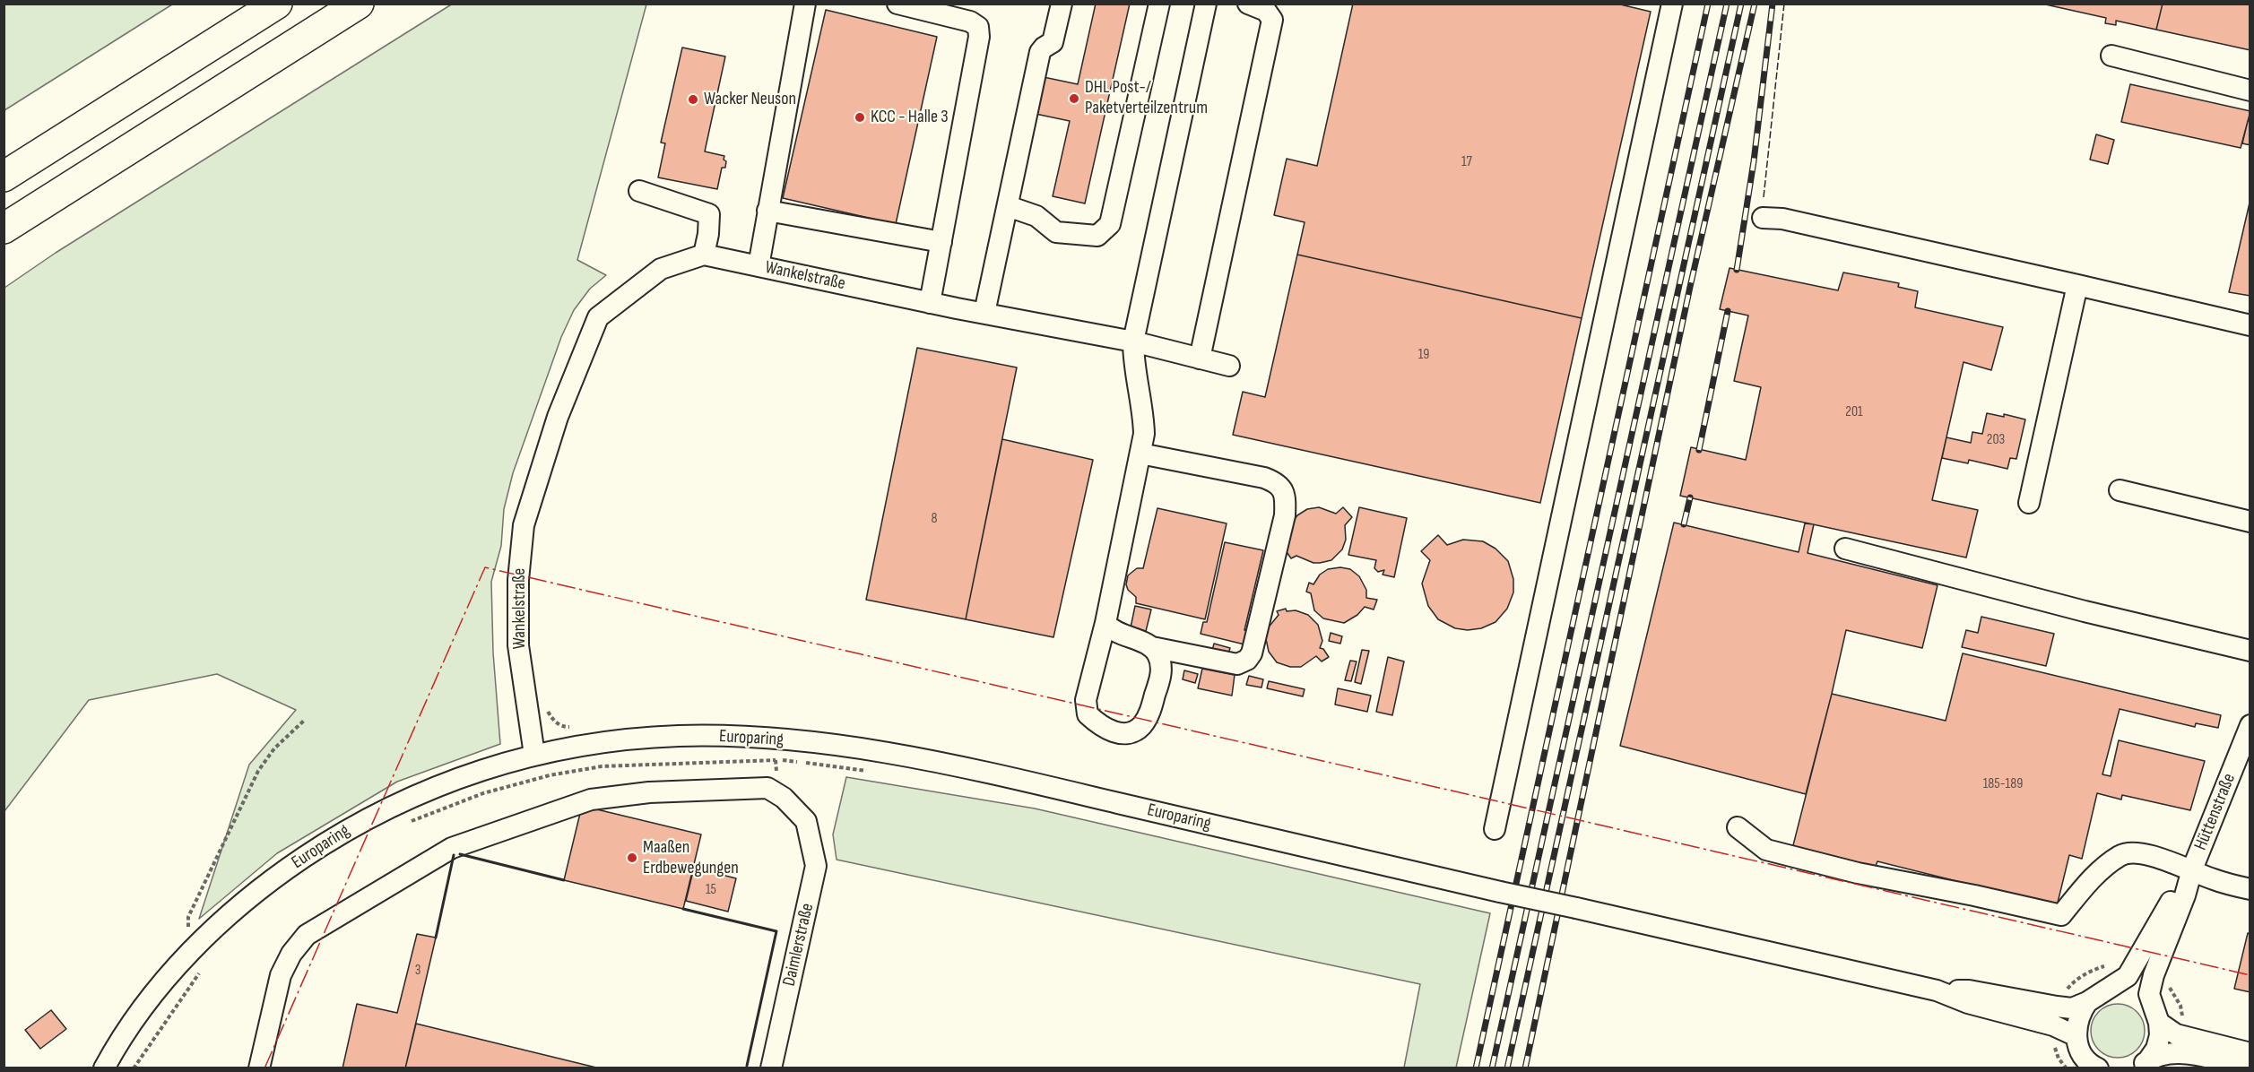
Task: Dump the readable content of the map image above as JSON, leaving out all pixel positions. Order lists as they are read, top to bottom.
{
  "streets": {
    "street": [
      "Wankelstraße",
      "Europaring",
      "Hüttenstraße",
      "Daimlerstraße"
    ]
  },
  "crossings": [
    ["Wankelstraße", "Europaring"],
    ["Europaring", "Hüttenstraße"]
  ],
  "places": [
    "DHL Post-/ Paketverteilzentrum",
    "Wacker Neuson",
    "KCC - Halle 3",
    "Maaßen Erdbewegungen"
  ],
  "house_numbers": [
    "17",
    "19",
    "201",
    "203",
    "8",
    "185-189",
    "15",
    "3"
  ]
}
